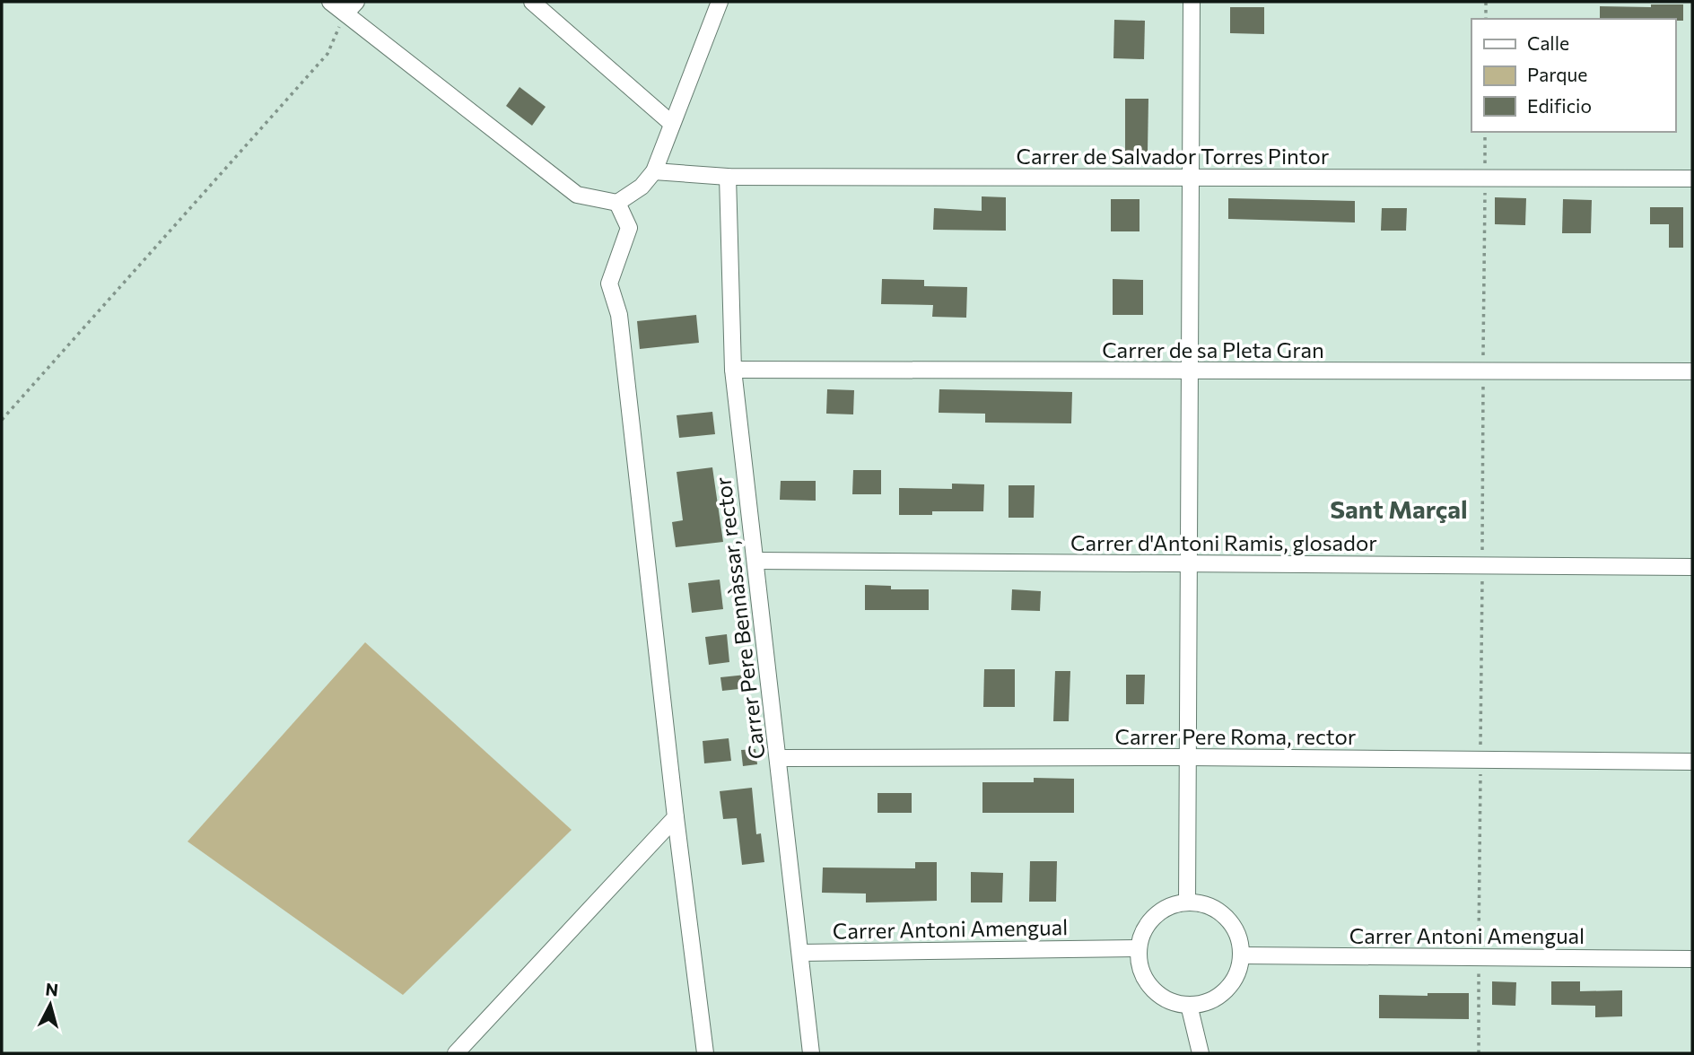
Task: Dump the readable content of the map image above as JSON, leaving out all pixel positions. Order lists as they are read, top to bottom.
{
  "streets": {
    "street": [
      "Carrer de Salvador Torres Pintor",
      "Carrer de sa Pleta Gran",
      "Carrer d'Antoni Ramis, glosador",
      "Carrer Pere Bennàssar, rector",
      "Carrer Pere Roma, rector",
      "Carrer Antoni Amengual"
    ]
  },
  "crossings": [
    ["Carrer de Salvador Torres Pintor", "Carrer Pere Bennàssar, rector"],
    ["Carrer de sa Pleta Gran", "Carrer Pere Bennàssar, rector"],
    ["Carrer d'Antoni Ramis, glosador", "Carrer Pere Bennàssar, rector"],
    ["Carrer Pere Bennàssar, rector", "Carrer Pere Roma, rector"],
    ["Carrer Pere Bennàssar, rector", "Carrer Antoni Amengual"]
  ],
  "districts": ["Sant Marçal"],
  "legend": ["Calle", "Parque", "Edificio"],
  "north": "top"
}
